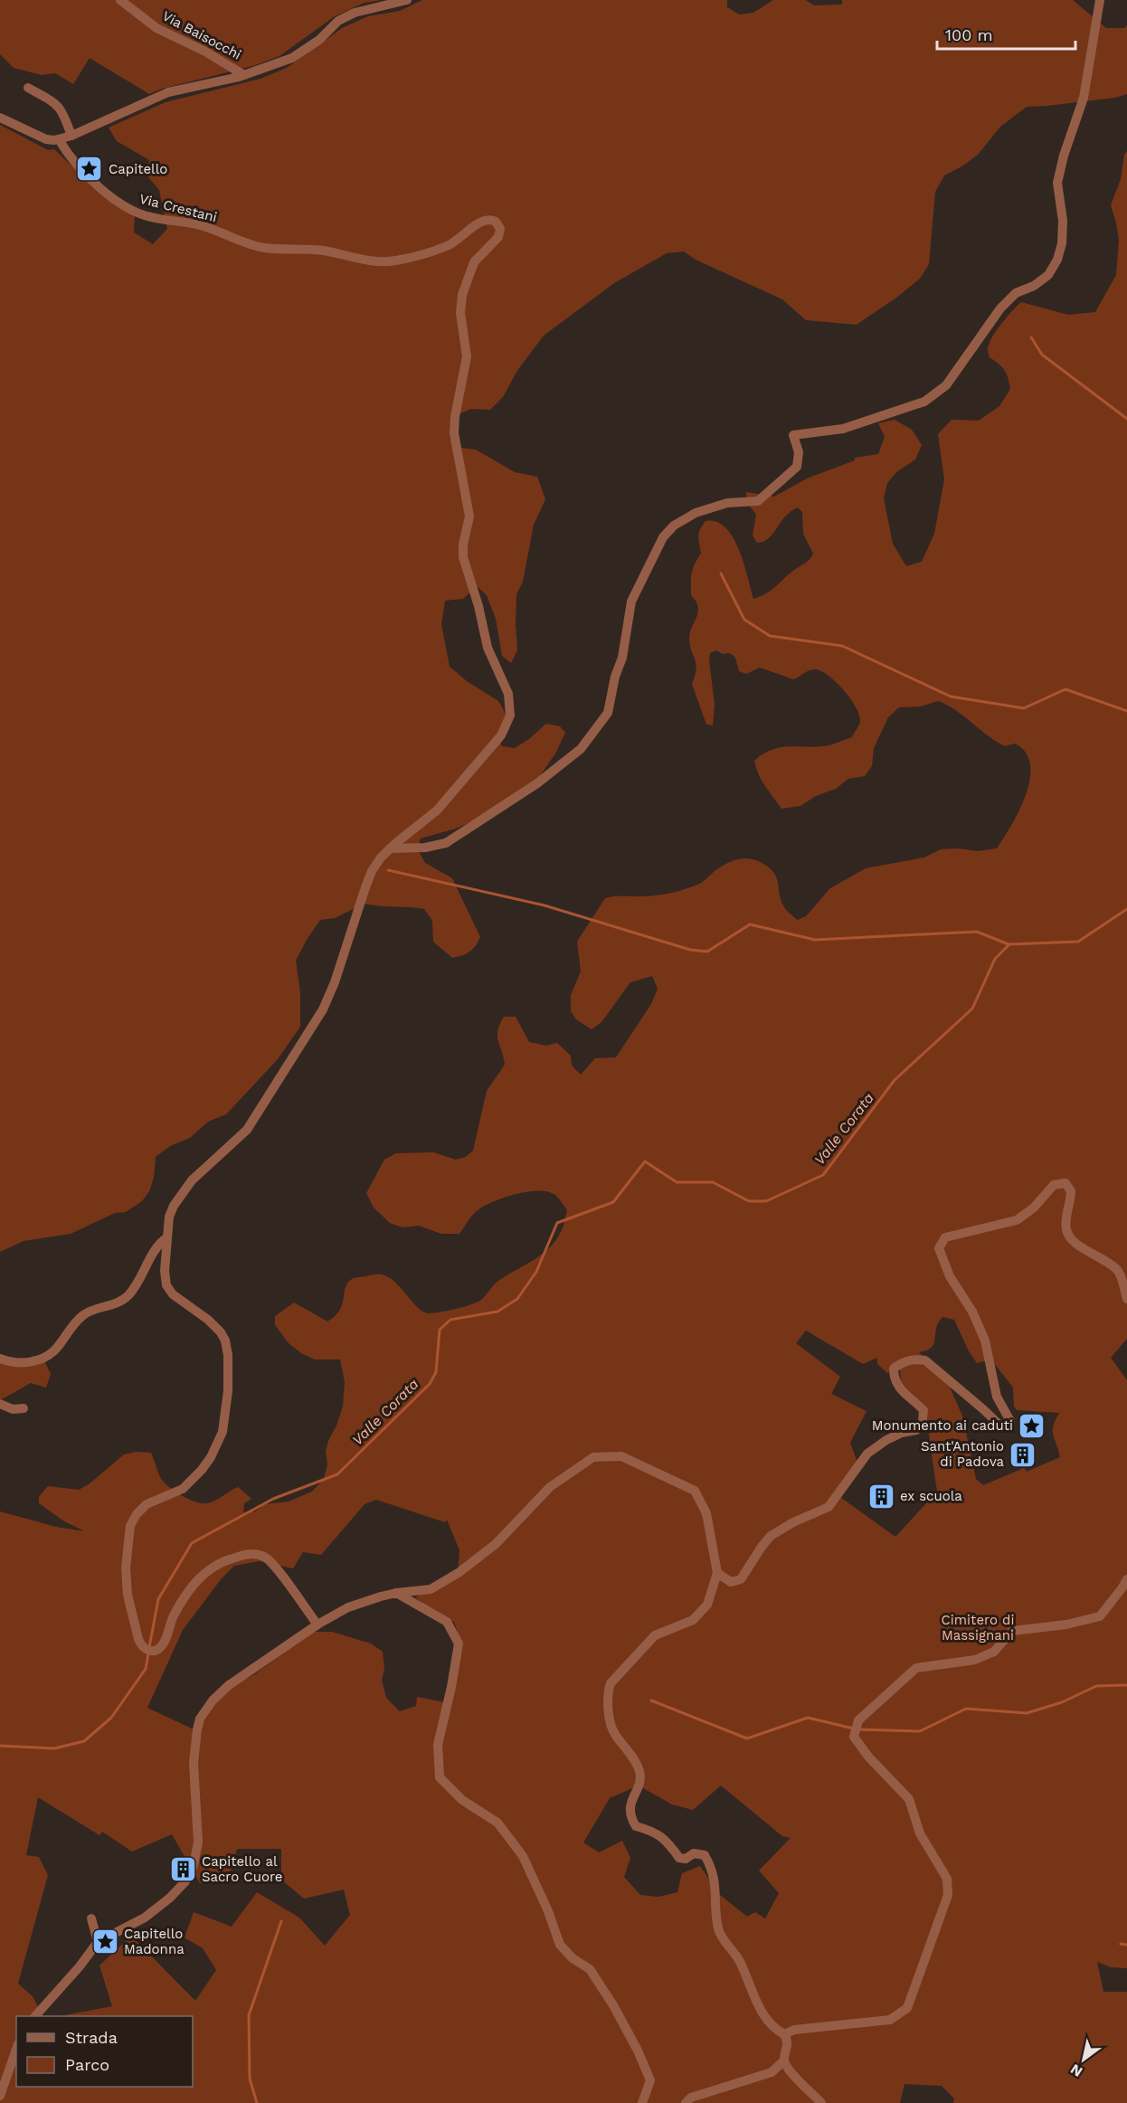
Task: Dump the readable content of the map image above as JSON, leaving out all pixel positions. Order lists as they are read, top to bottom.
{
  "streets": {
    "street": ["Via Baisocchi", "Via Crestani"]
  },
  "water": ["Valle Corata"],
  "parks": ["Cimitero di Massignani"],
  "places": {
    "place": ["Capitello", "Monumento ai caduti", "Capitello Madonna"],
    "building": ["Sant'Antonio di Padova", "ex scuola", "Capitello al Sacro Cuore"]
  },
  "legend": ["Strada", "Parco"],
  "scale_bar": "100 m",
  "north": "bottom left"
}
